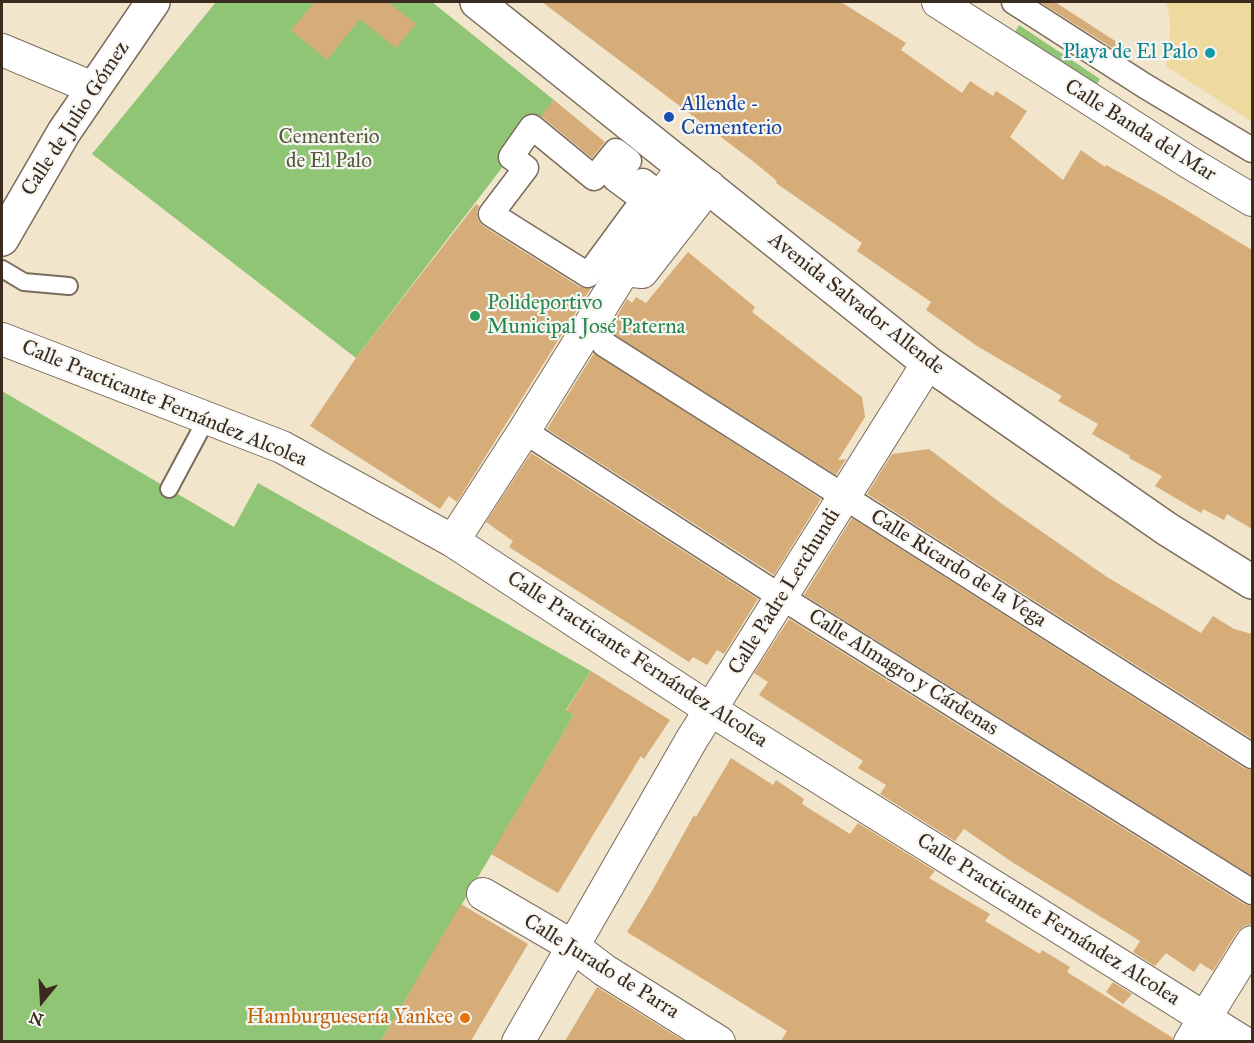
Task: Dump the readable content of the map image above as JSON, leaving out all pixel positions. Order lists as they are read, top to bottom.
{
  "streets": {
    "main road": ["Calle de Julio Gómez", "Avenida Salvador Allende"],
    "street": [
      "Calle Banda del Mar",
      "Calle Practicante Fernández Alcolea",
      "Calle Ricardo de la Vega",
      "Calle Padre Lerchundi",
      "Calle Almagro y Cárdenas",
      "Calle Jurado de Parra"
    ]
  },
  "crossings": [
    ["Avenida Salvador Allende", "Calle Padre Lerchundi"],
    ["Calle Practicante Fernández Alcolea", "Calle Padre Lerchundi"],
    ["Calle Ricardo de la Vega", "Calle Padre Lerchundi"],
    ["Calle Padre Lerchundi", "Calle Almagro y Cárdenas"],
    ["Calle Padre Lerchundi", "Calle Jurado de Parra"]
  ],
  "parks": ["Cementerio de El Palo"],
  "places": [
    "Playa de El Palo",
    "Allende - Cementerio",
    "Polideportivo Municipal José Paterna",
    "Hamburguesería Yankee"
  ],
  "north": "bottom"
}
